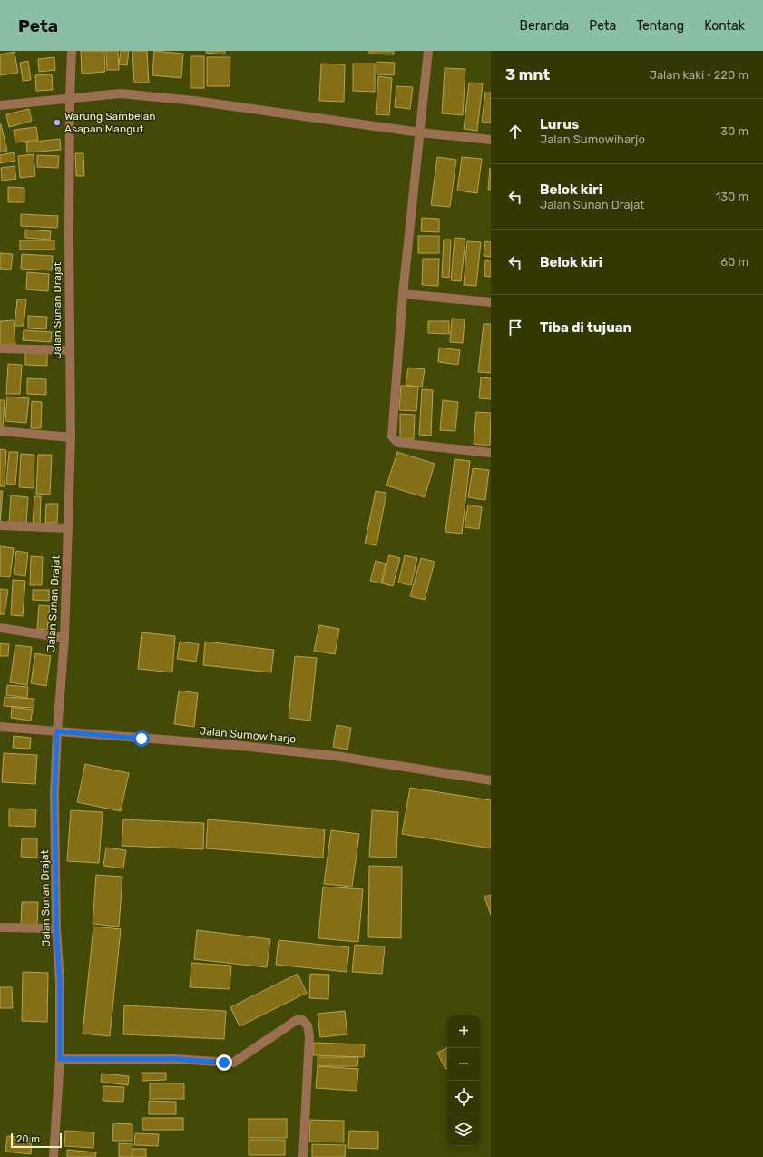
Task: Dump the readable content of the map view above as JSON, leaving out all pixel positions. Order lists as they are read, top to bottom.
{
  "streets": {
    "street": ["Jalan Sunan Drajat", "Jalan Sumowiharjo"]
  },
  "crossings": [
    ["Jalan Sunan Drajat", "Jalan Sumowiharjo"]
  ],
  "places": ["Warung Sambelan Asapan Mangut"],
  "scale_bar": "20 m",
  "page": {
    "header": "Peta",
    "nav": [
      "Beranda",
      "Peta",
      "Tentang",
      "Kontak"
    ],
    "heading": ["3 mnt", "Jalan kaki · 220 m"],
    "list": [
      ["Lurus", "Jalan Sumowiharjo", "30 m"],
      ["Belok kiri", "Jalan Sunan Drajat", "130 m"],
      ["Belok kiri", "60 m"],
      "Tiba di tujuan"
    ],
    "map_buttons": ["+", "−"],
    "scale": "20 m"
  }
}
